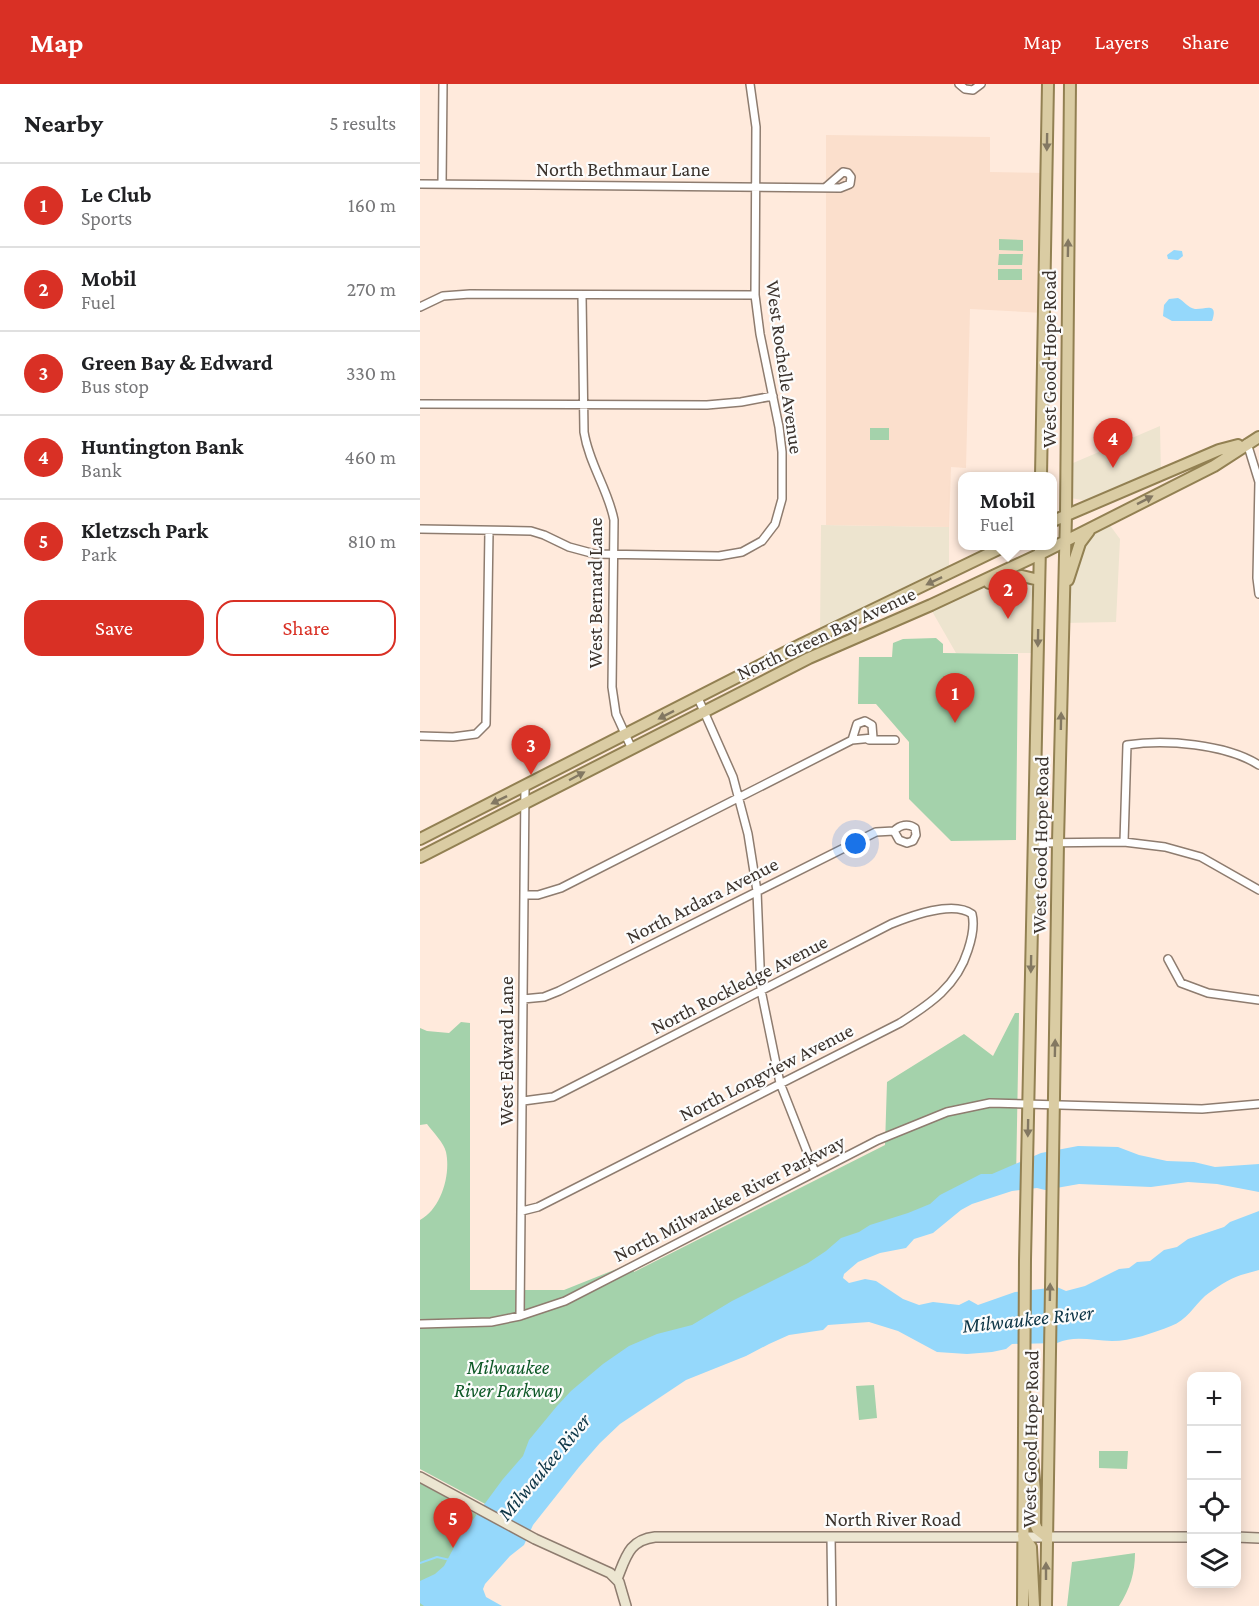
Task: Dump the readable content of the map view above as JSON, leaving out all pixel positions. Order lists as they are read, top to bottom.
{
  "streets": {
    "main road": ["West Good Hope Road", "North Green Bay Avenue"],
    "street": [
      "North Bethmaur Lane",
      "West Rochelle Avenue",
      "West Bernard Lane",
      "North Ardara Avenue",
      "North Rockledge Avenue",
      "West Edward Lane",
      "North Longview Avenue",
      "North Milwaukee River Parkway",
      "North River Road"
    ]
  },
  "crossings": [
    ["North Bethmaur Lane", "West Rochelle Avenue"],
    ["West Good Hope Road", "North Green Bay Avenue"],
    ["West Good Hope Road", "North Milwaukee River Parkway"],
    ["West Good Hope Road", "North River Road"],
    ["West Rochelle Avenue", "West Bernard Lane"],
    ["West Bernard Lane", "North Green Bay Avenue"],
    ["North Green Bay Avenue", "West Edward Lane"],
    ["North Ardara Avenue", "West Edward Lane"],
    ["North Rockledge Avenue", "West Edward Lane"],
    ["North Rockledge Avenue", "North Longview Avenue"],
    ["West Edward Lane", "North Longview Avenue"],
    ["West Edward Lane", "North Milwaukee River Parkway"]
  ],
  "water": ["Milwaukee River"],
  "parks": ["Milwaukee River Parkway"],
  "page": {
    "header": "Map",
    "nav": ["Map", "Layers", "Share"],
    "heading": ["Nearby", "5 results"],
    "list": [
      {
        "mark": "1",
        "name": "Le Club",
        "note": "Sports",
        "value": "160 m"
      },
      {
        "mark": "2",
        "name": "Mobil",
        "note": "Fuel",
        "value": "270 m"
      },
      {
        "mark": "3",
        "name": "Green Bay & Edward",
        "note": "Bus stop",
        "value": "330 m"
      },
      {
        "mark": "4",
        "name": "Huntington Bank",
        "note": "Bank",
        "value": "460 m"
      },
      {
        "mark": "5",
        "name": "Kletzsch Park",
        "note": "Park",
        "value": "810 m"
      }
    ],
    "pins": [
      "4",
      "2",
      "1",
      "3",
      "5"
    ],
    "popup": ["Mobil", "Fuel"],
    "buttons": ["Save", "Share"],
    "map_buttons": ["+", "−"]
  }
}
